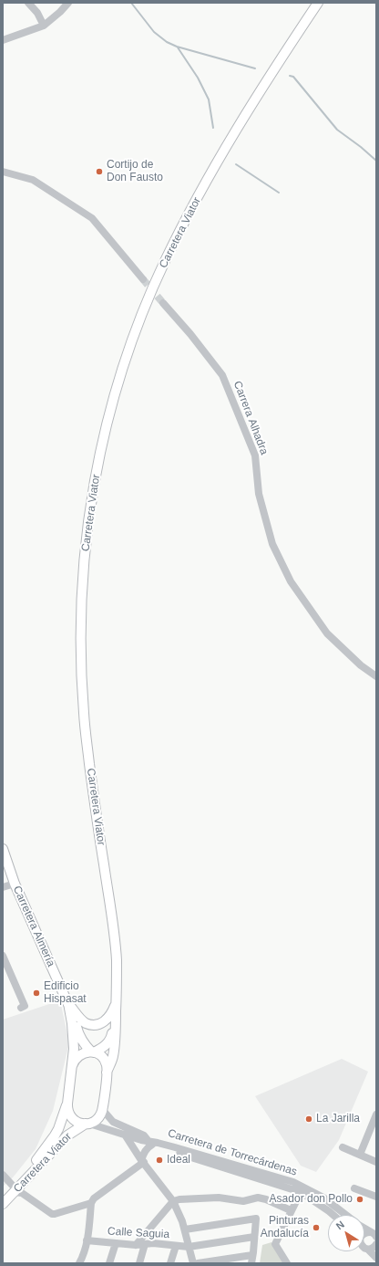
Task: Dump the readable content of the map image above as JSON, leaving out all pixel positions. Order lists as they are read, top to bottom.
{
  "streets": {
    "main road": ["Carretera Viator", "Carretera Almería"],
    "street": ["Carrera Alhadra", "Carretera de Torrecárdenas", "Calle Saguia"]
  },
  "crossings": [
    ["Carretera Viator", "Carretera de Torrecárdenas"]
  ],
  "places": [
    "Cortijo de Don Fausto",
    "Edificio Hispasat",
    "La Jarilla",
    "Ideal",
    "Asador don Pollo",
    "Pinturas Andalucía"
  ],
  "north": "top left"
}
